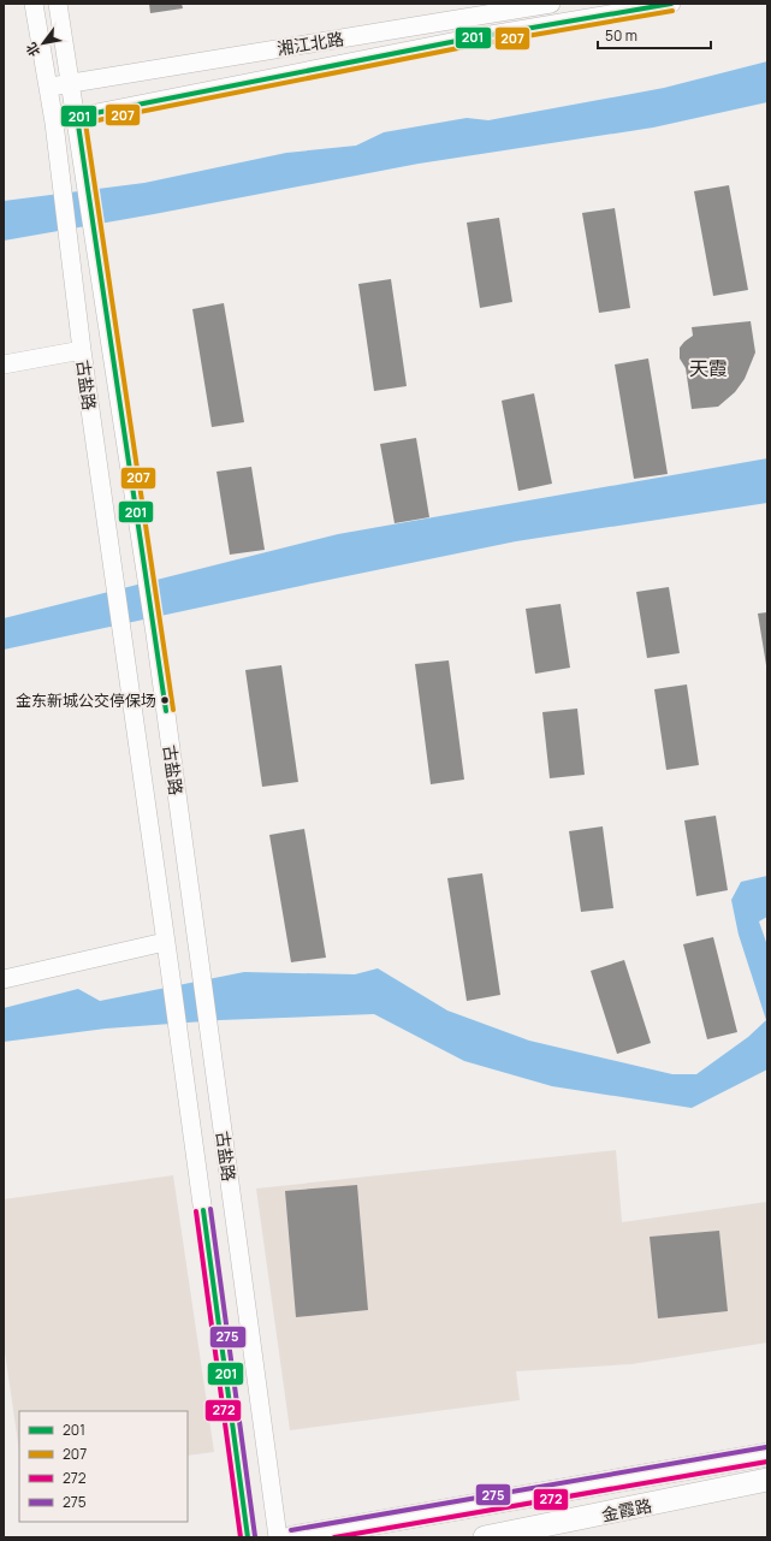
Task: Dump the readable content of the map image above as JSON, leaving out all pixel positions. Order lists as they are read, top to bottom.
{
  "streets": {
    "main road": ["金霞路"],
    "street": ["湘江北路", "古盐路"]
  },
  "crossings": [
    ["湘江北路", "古盐路"]
  ],
  "districts": ["天霞"],
  "places": ["金东新城公交停保场"],
  "lines": [
    "transit line 201",
    "transit line 207",
    "transit line 275",
    "transit line 272"
  ],
  "legend": [
    "201",
    "207",
    "272",
    "275"
  ],
  "scale_bar": "50 m",
  "north": "bottom left"
}
